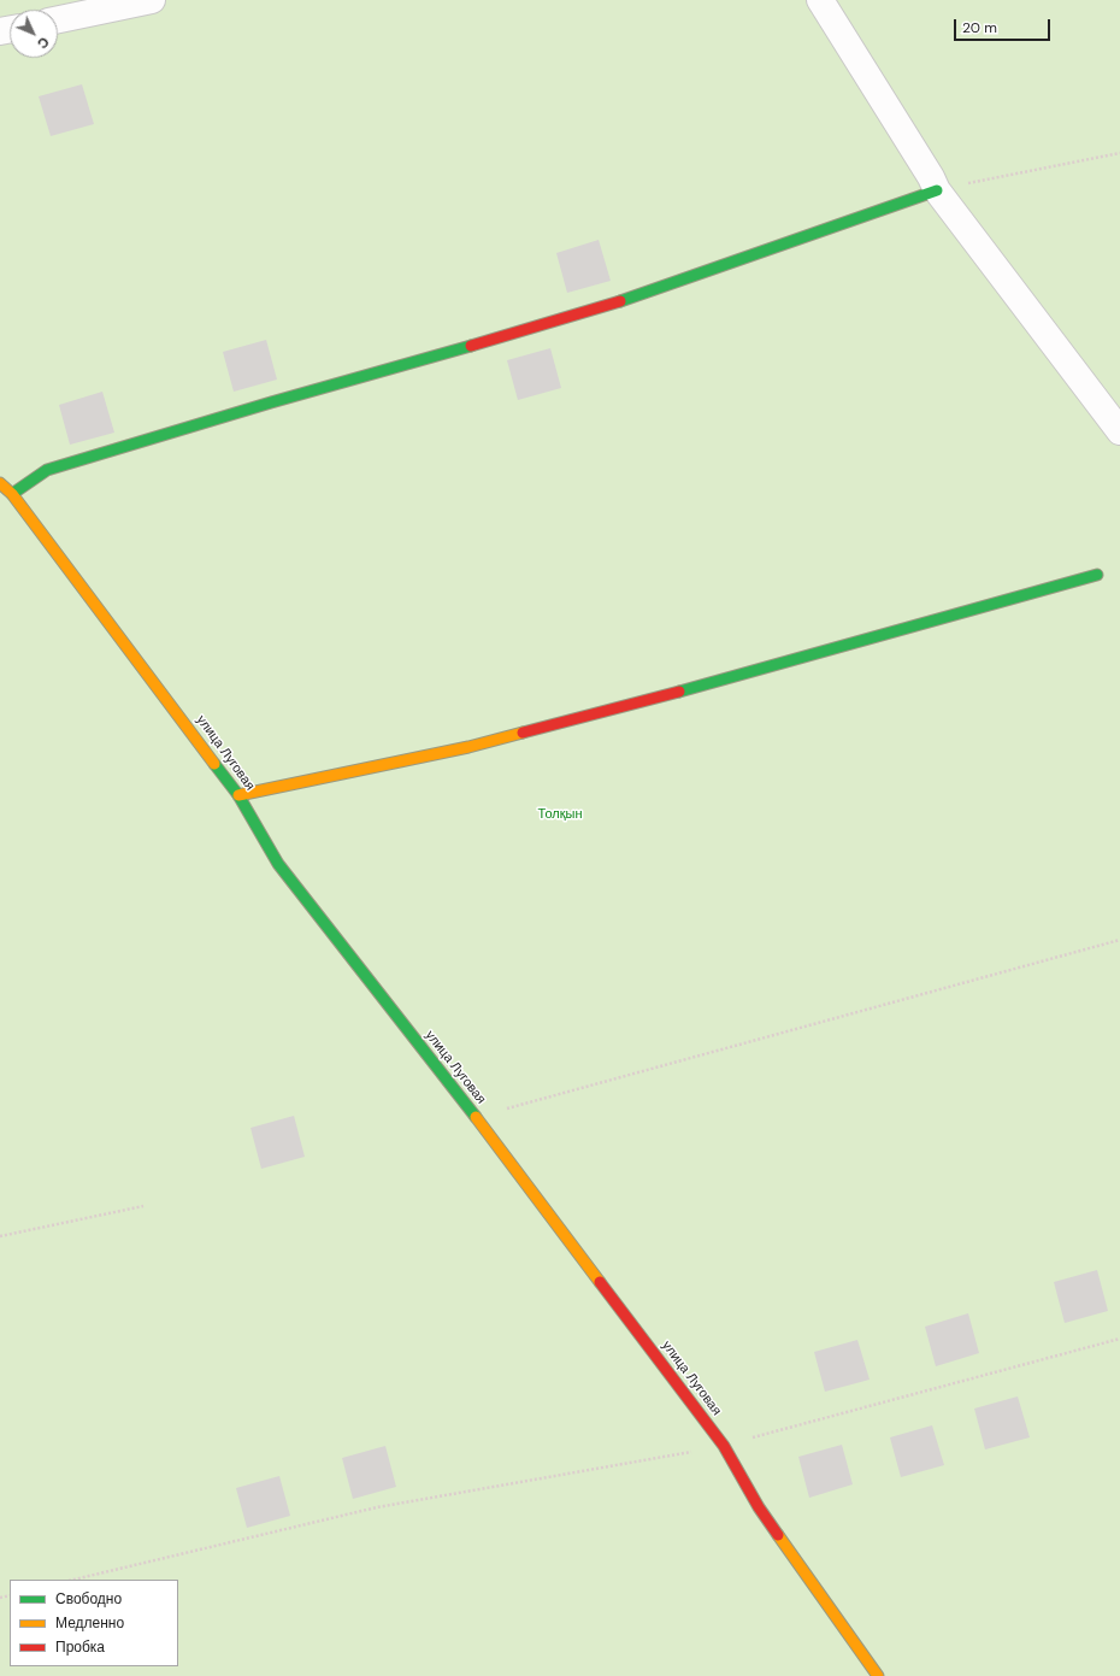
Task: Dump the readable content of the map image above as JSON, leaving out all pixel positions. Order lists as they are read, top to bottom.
{
  "streets": {
    "street": ["улица Луговая"]
  },
  "parks": ["Толқын"],
  "legend": ["Свободно", "Медленно", "Пробка"],
  "scale_bar": "20 m",
  "north": "bottom right"
}
